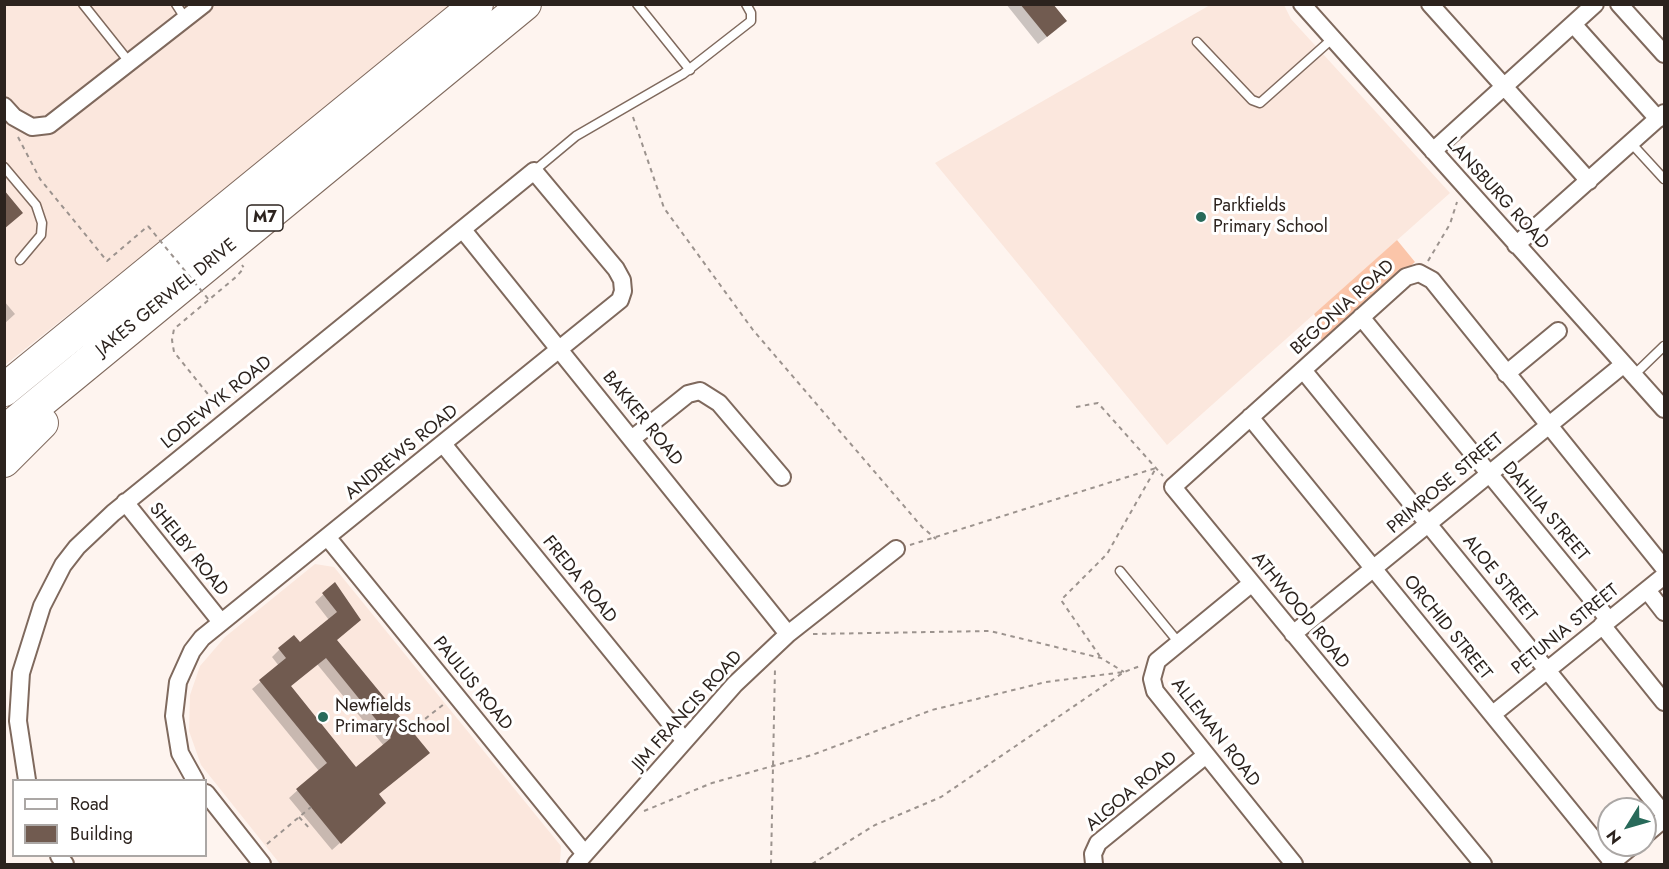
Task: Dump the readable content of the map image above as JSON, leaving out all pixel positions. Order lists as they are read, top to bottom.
{
  "streets": {
    "highway": ["M7", "JAKES GERWEL DRIVE"],
    "street": [
      "LANSBURG ROAD",
      "BEGONIA ROAD",
      "LODEWYK ROAD",
      "BAKKER ROAD",
      "ANDREWS ROAD",
      "PRIMROSE STREET",
      "DAHLIA STREET",
      "SHELBY ROAD",
      "ALOE STREET",
      "FREDA ROAD",
      "ATHWOOD ROAD",
      "ORCHID STREET",
      "PETUNIA STREET",
      "PAULUS ROAD",
      "JIM FRANCIS ROAD",
      "ALLEMAN ROAD",
      "ALGOA ROAD"
    ]
  },
  "crossings": [
    ["LANSBURG ROAD", "PRIMROSE STREET"],
    ["BEGONIA ROAD", "PRIMROSE STREET"],
    ["BEGONIA ROAD", "DAHLIA STREET"],
    ["BEGONIA ROAD", "ALOE STREET"],
    ["BEGONIA ROAD", "ATHWOOD ROAD"],
    ["BEGONIA ROAD", "ORCHID STREET"],
    ["LODEWYK ROAD", "BAKKER ROAD"],
    ["LODEWYK ROAD", "ANDREWS ROAD"],
    ["LODEWYK ROAD", "SHELBY ROAD"],
    ["BAKKER ROAD", "ANDREWS ROAD"],
    ["BAKKER ROAD", "JIM FRANCIS ROAD"],
    ["ANDREWS ROAD", "SHELBY ROAD"],
    ["ANDREWS ROAD", "FREDA ROAD"],
    ["ANDREWS ROAD", "PAULUS ROAD"],
    ["PRIMROSE STREET", "DAHLIA STREET"],
    ["PRIMROSE STREET", "ALOE STREET"],
    ["PRIMROSE STREET", "ATHWOOD ROAD"],
    ["PRIMROSE STREET", "ORCHID STREET"],
    ["DAHLIA STREET", "PETUNIA STREET"],
    ["ALOE STREET", "PETUNIA STREET"],
    ["FREDA ROAD", "JIM FRANCIS ROAD"],
    ["ATHWOOD ROAD", "ALLEMAN ROAD"],
    ["ORCHID STREET", "PETUNIA STREET"],
    ["PAULUS ROAD", "JIM FRANCIS ROAD"],
    ["ALLEMAN ROAD", "ALGOA ROAD"]
  ],
  "places": ["Parkfields Primary School", "Newfields Primary School"],
  "legend": ["Road", "Building"],
  "north": "bottom left"
}
